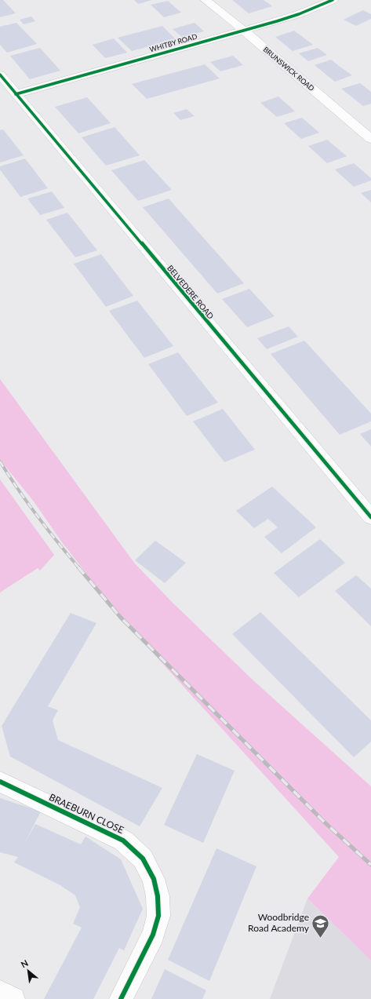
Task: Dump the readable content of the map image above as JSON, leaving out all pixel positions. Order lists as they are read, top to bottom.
{
  "streets": {
    "street": [
      "WHITBY ROAD",
      "BRUNSWICK ROAD",
      "BELVEDERE ROAD",
      "BRAEBURN CLOSE"
    ]
  },
  "crossings": [
    ["WHITBY ROAD", "BRUNSWICK ROAD"],
    ["WHITBY ROAD", "BELVEDERE ROAD"]
  ],
  "places": {
    "school or university": ["Woodbridge Road Academy"]
  },
  "north": "top left"
}
